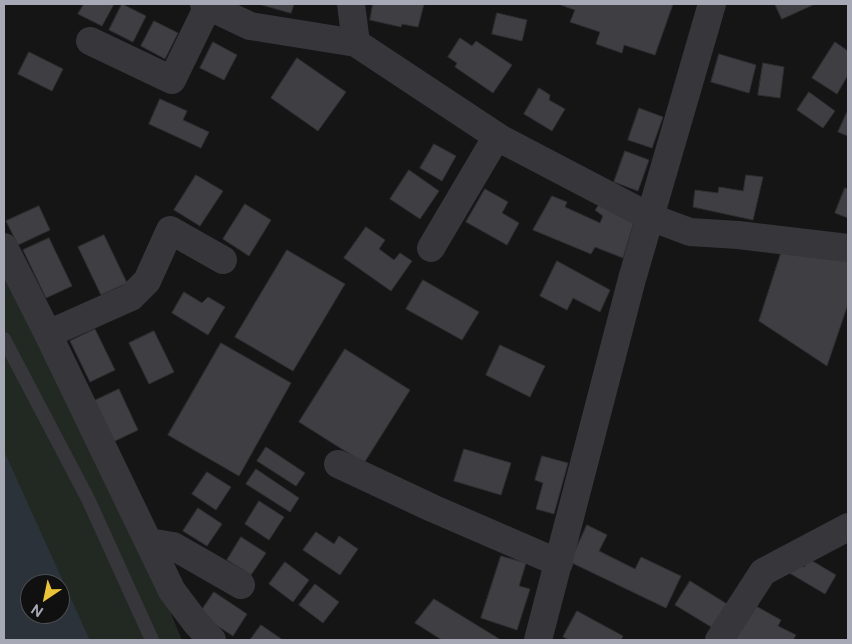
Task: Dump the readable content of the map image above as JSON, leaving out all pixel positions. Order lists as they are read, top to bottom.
{
  "north": "bottom left"
}
